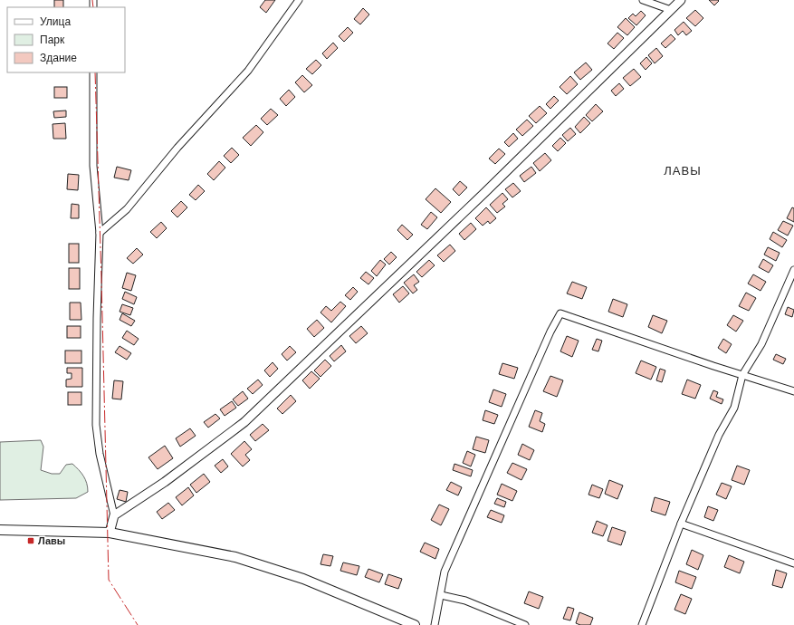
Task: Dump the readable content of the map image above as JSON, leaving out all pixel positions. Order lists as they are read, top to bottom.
{
  "districts": ["ЛАВЫ"],
  "places": {
    "transit": ["Лавы"]
  },
  "legend": ["Улица", "Парк", "Здание"]
}
